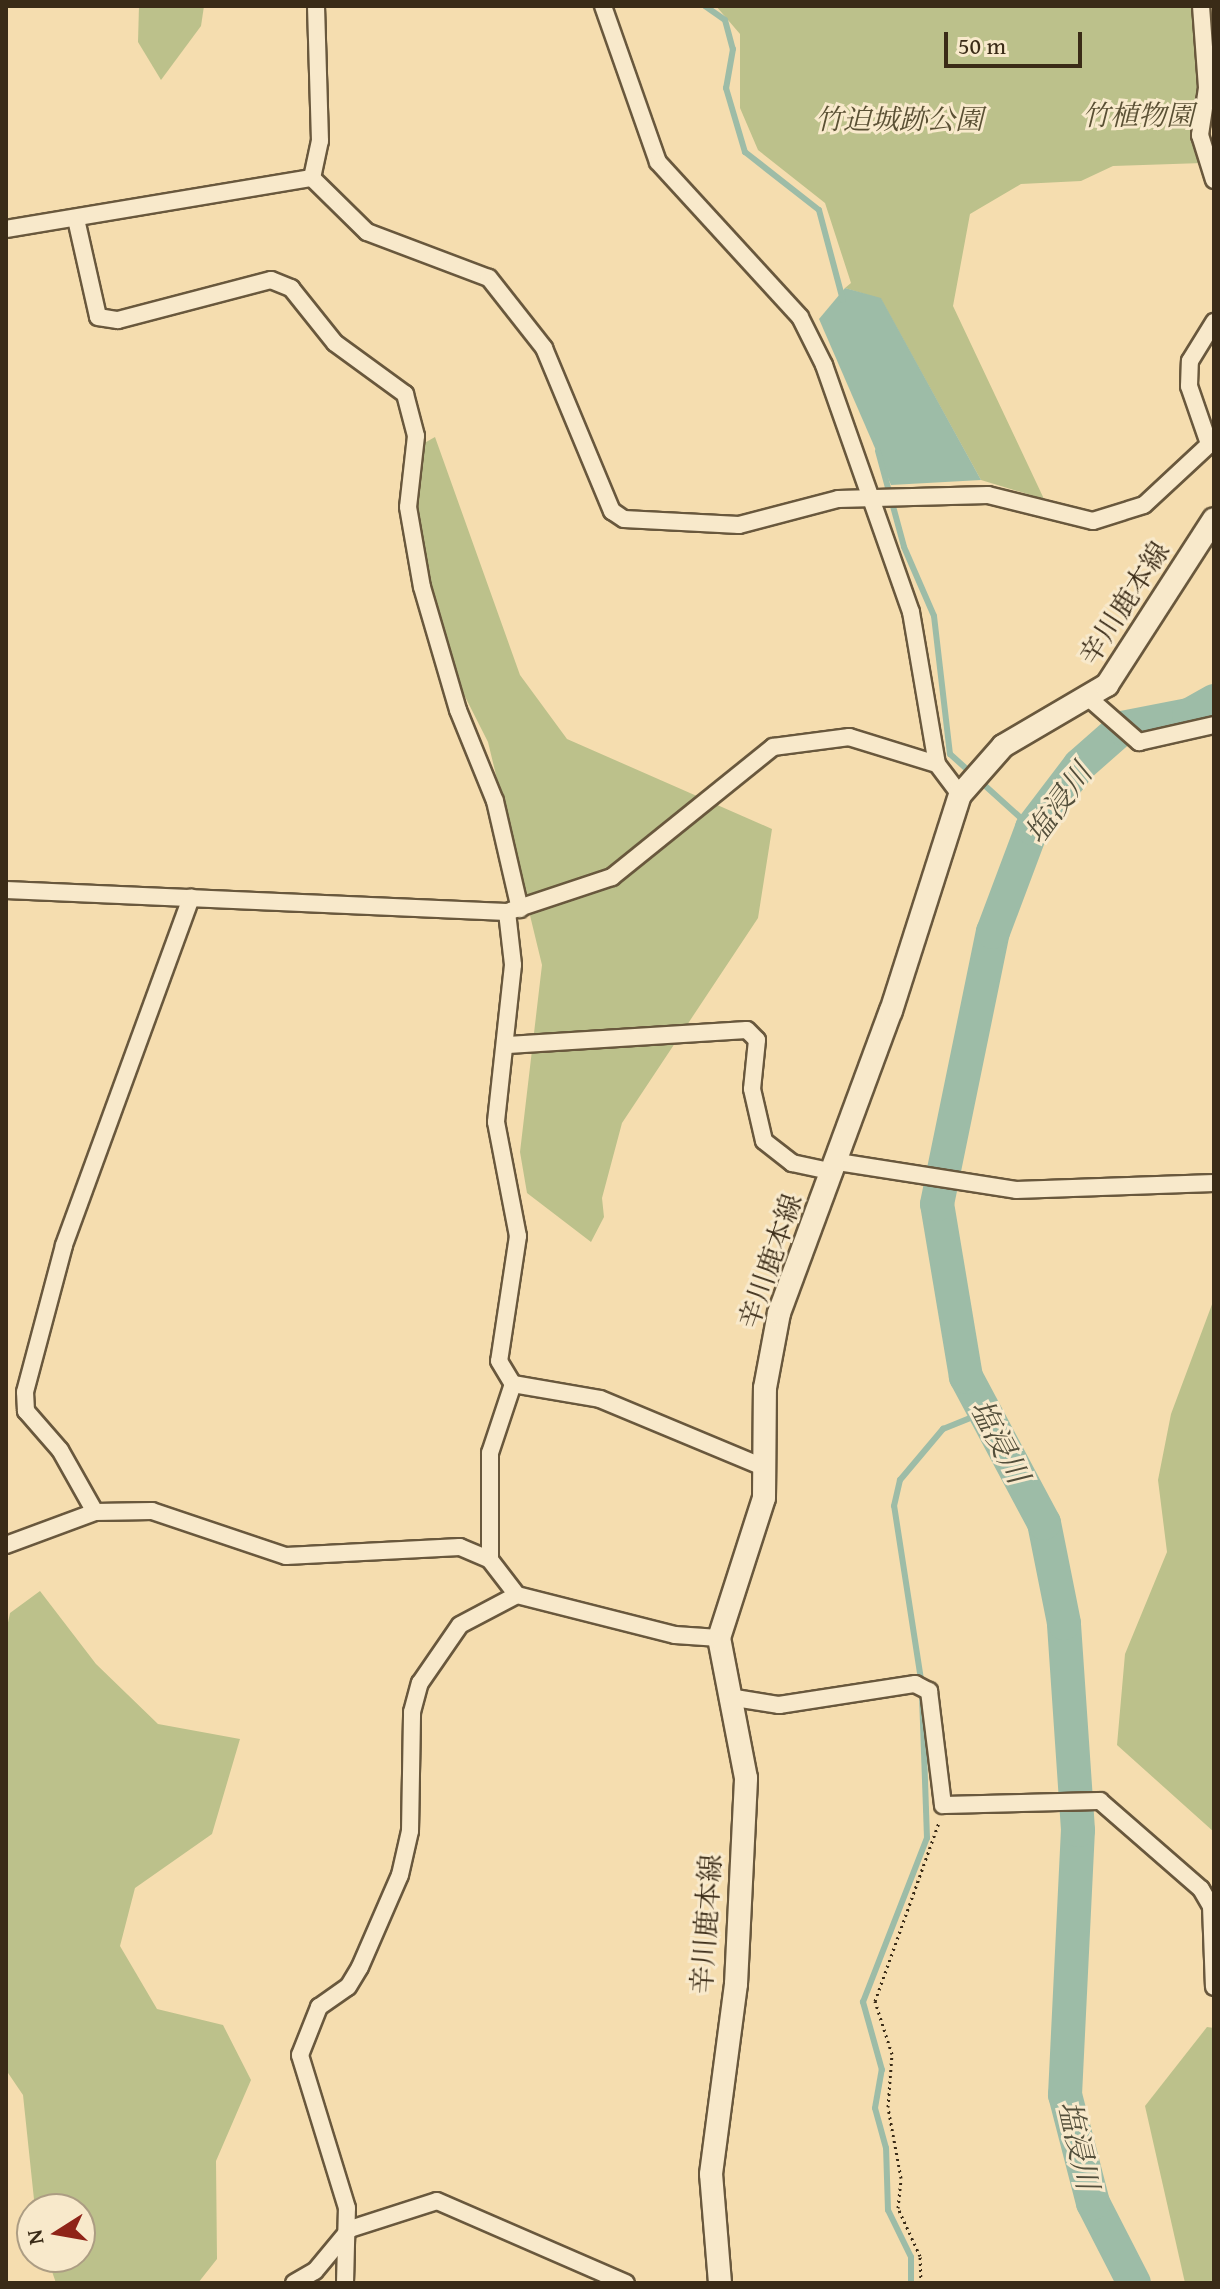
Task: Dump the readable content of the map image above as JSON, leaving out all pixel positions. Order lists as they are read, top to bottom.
{
  "streets": {
    "main road": ["辛川鹿本線"]
  },
  "water": ["塩浸川"],
  "parks": ["竹植物園", "竹迫城跡公園"],
  "scale_bar": "50 m",
  "north": "left"
}
